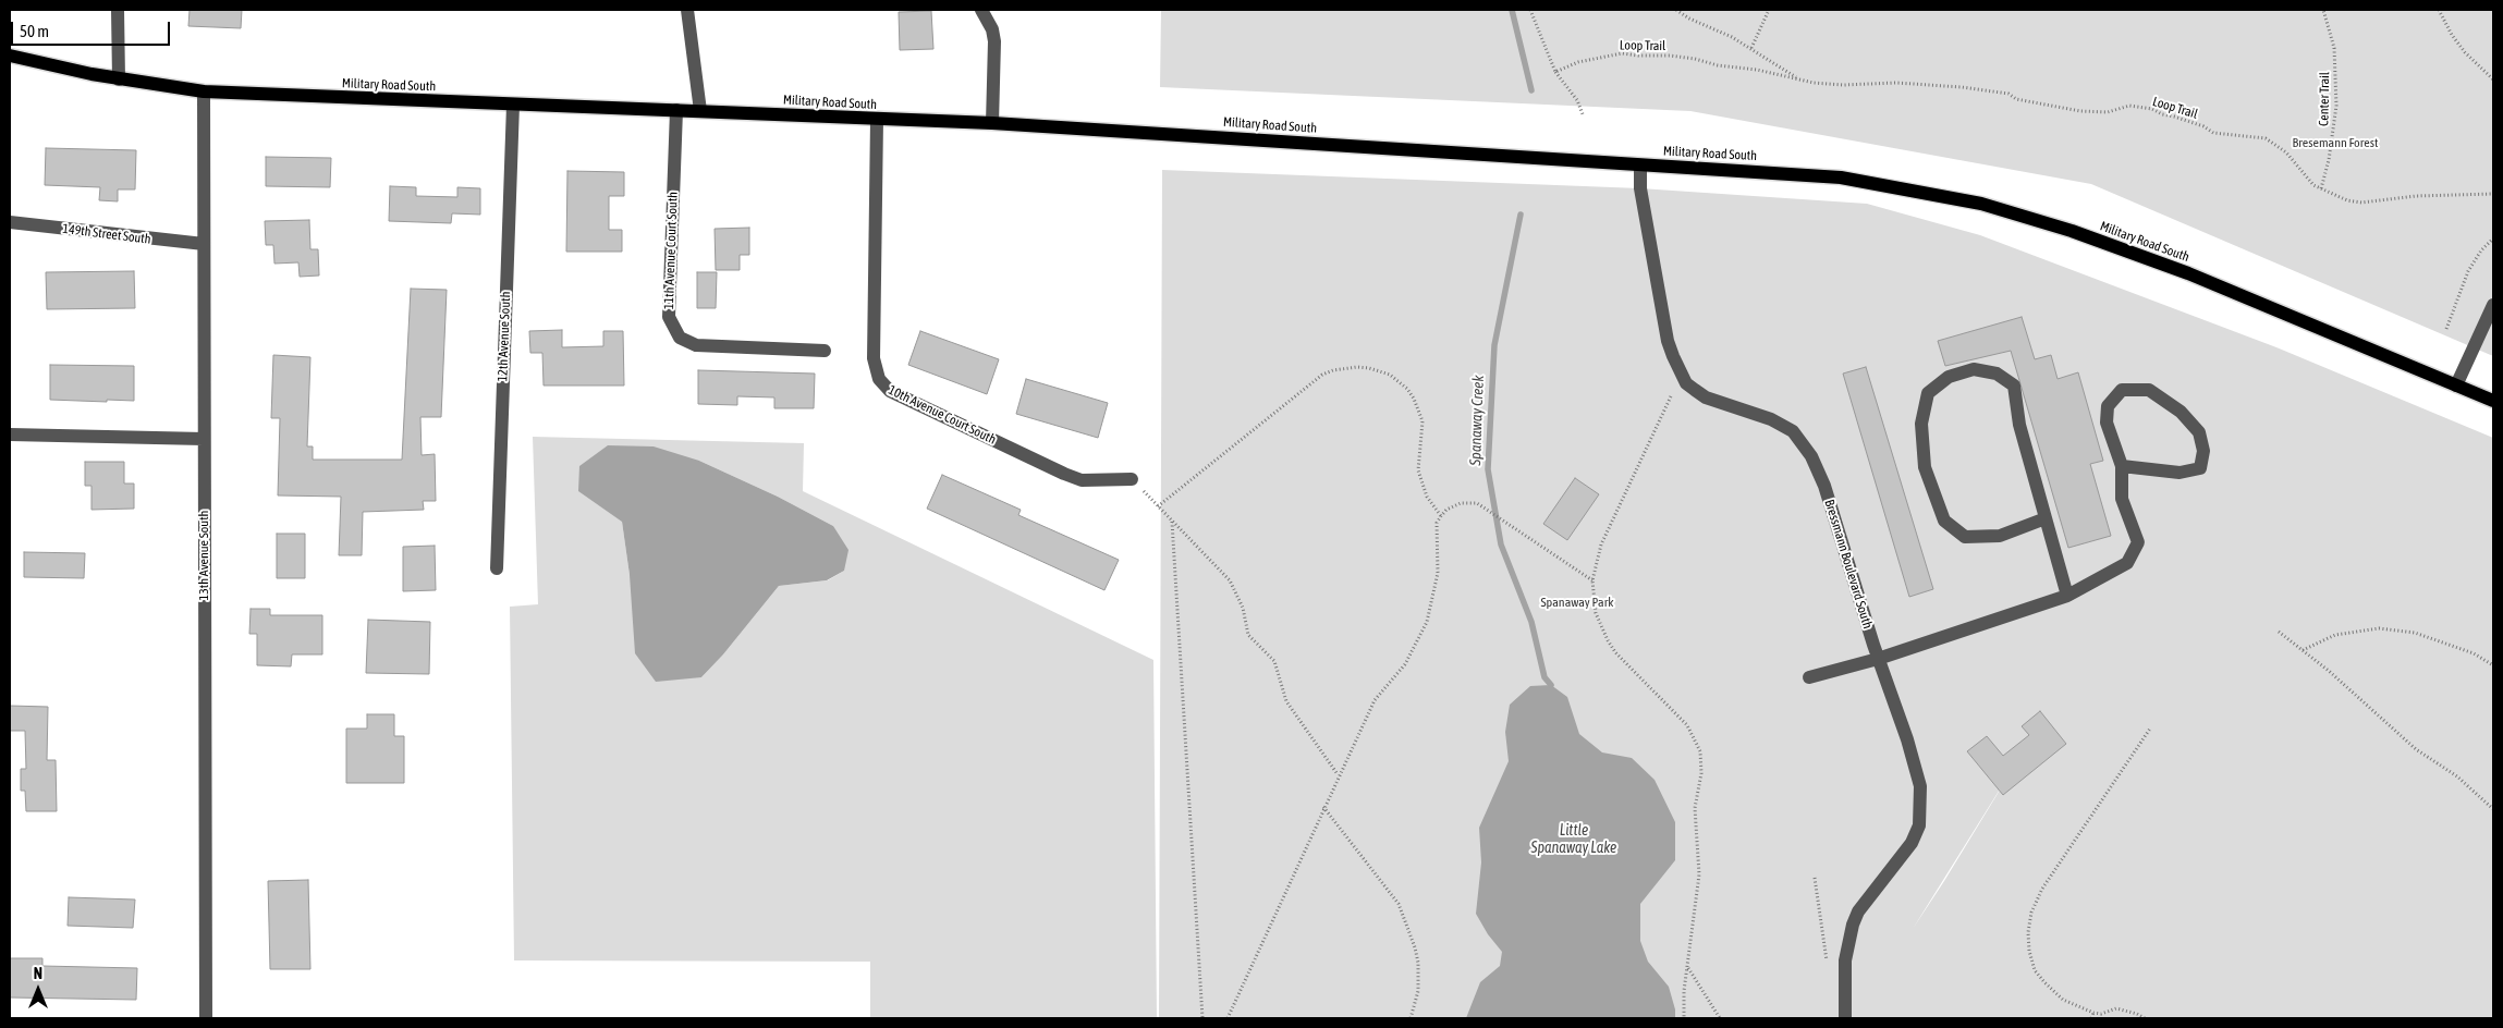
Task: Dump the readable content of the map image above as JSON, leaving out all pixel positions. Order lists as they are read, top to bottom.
{
  "streets": {
    "main road": ["Military Road South"],
    "street": [
      "149th Street South",
      "11th Avenue Court South",
      "12th Avenue South",
      "10th Avenue Court South",
      "13th Avenue South",
      "Bressmann Boulevard South"
    ],
    "path": ["Loop Trail", "Center Trail"]
  },
  "crossings": [
    ["Loop Trail", "Center Trail"],
    ["Military Road South", "11th Avenue Court South"],
    ["Military Road South", "12th Avenue South"],
    ["Military Road South", "10th Avenue Court South"],
    ["Military Road South", "13th Avenue South"],
    ["Military Road South", "Bressmann Boulevard South"],
    ["149th Street South", "13th Avenue South"]
  ],
  "water": ["Spanaway Creek", "Little Spanaway Lake"],
  "parks": ["Bresemann Forest", "Spanaway Park"],
  "scale_bar": "50 m",
  "north": "top"
}
